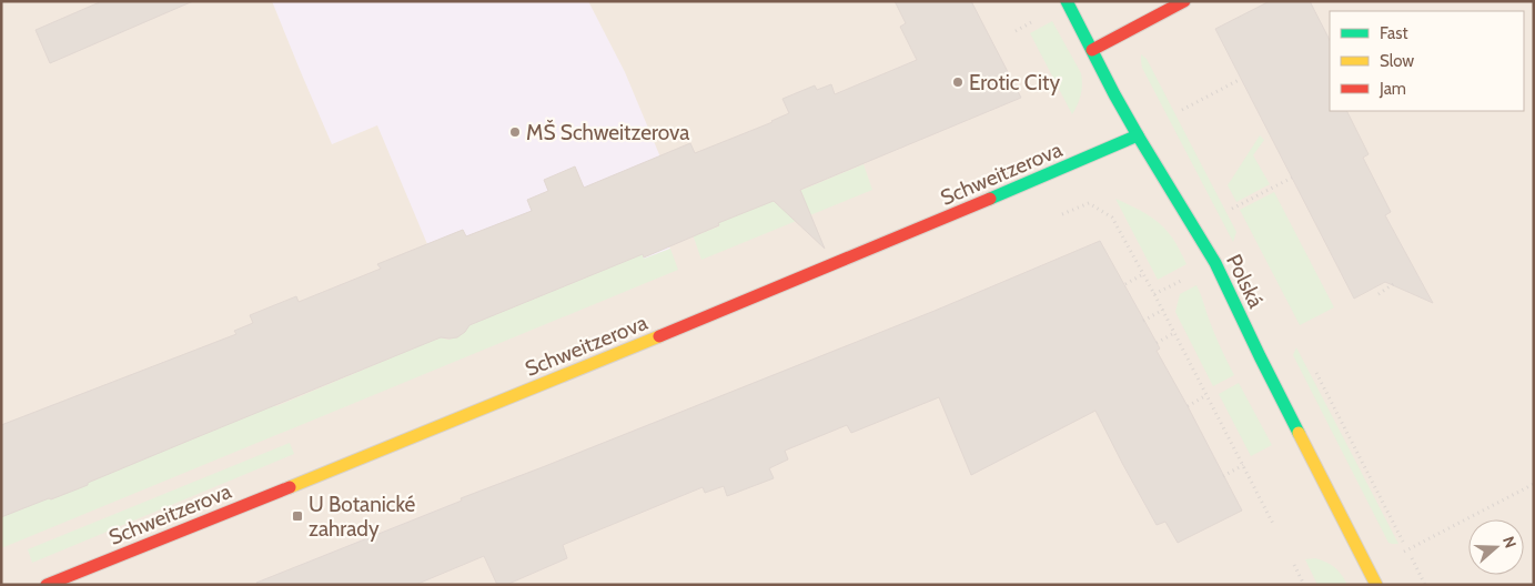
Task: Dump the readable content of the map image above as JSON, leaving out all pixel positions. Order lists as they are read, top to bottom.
{
  "streets": {
    "street": ["Schweitzerova", "Polská"]
  },
  "crossings": [
    ["Schweitzerova", "Polská"]
  ],
  "places": {
    "other": ["Erotic City", "MŠ Schweitzerova"],
    "transit": ["U Botanické zahrady"]
  },
  "legend": ["Fast", "Slow", "Jam"],
  "north": "right"
}
